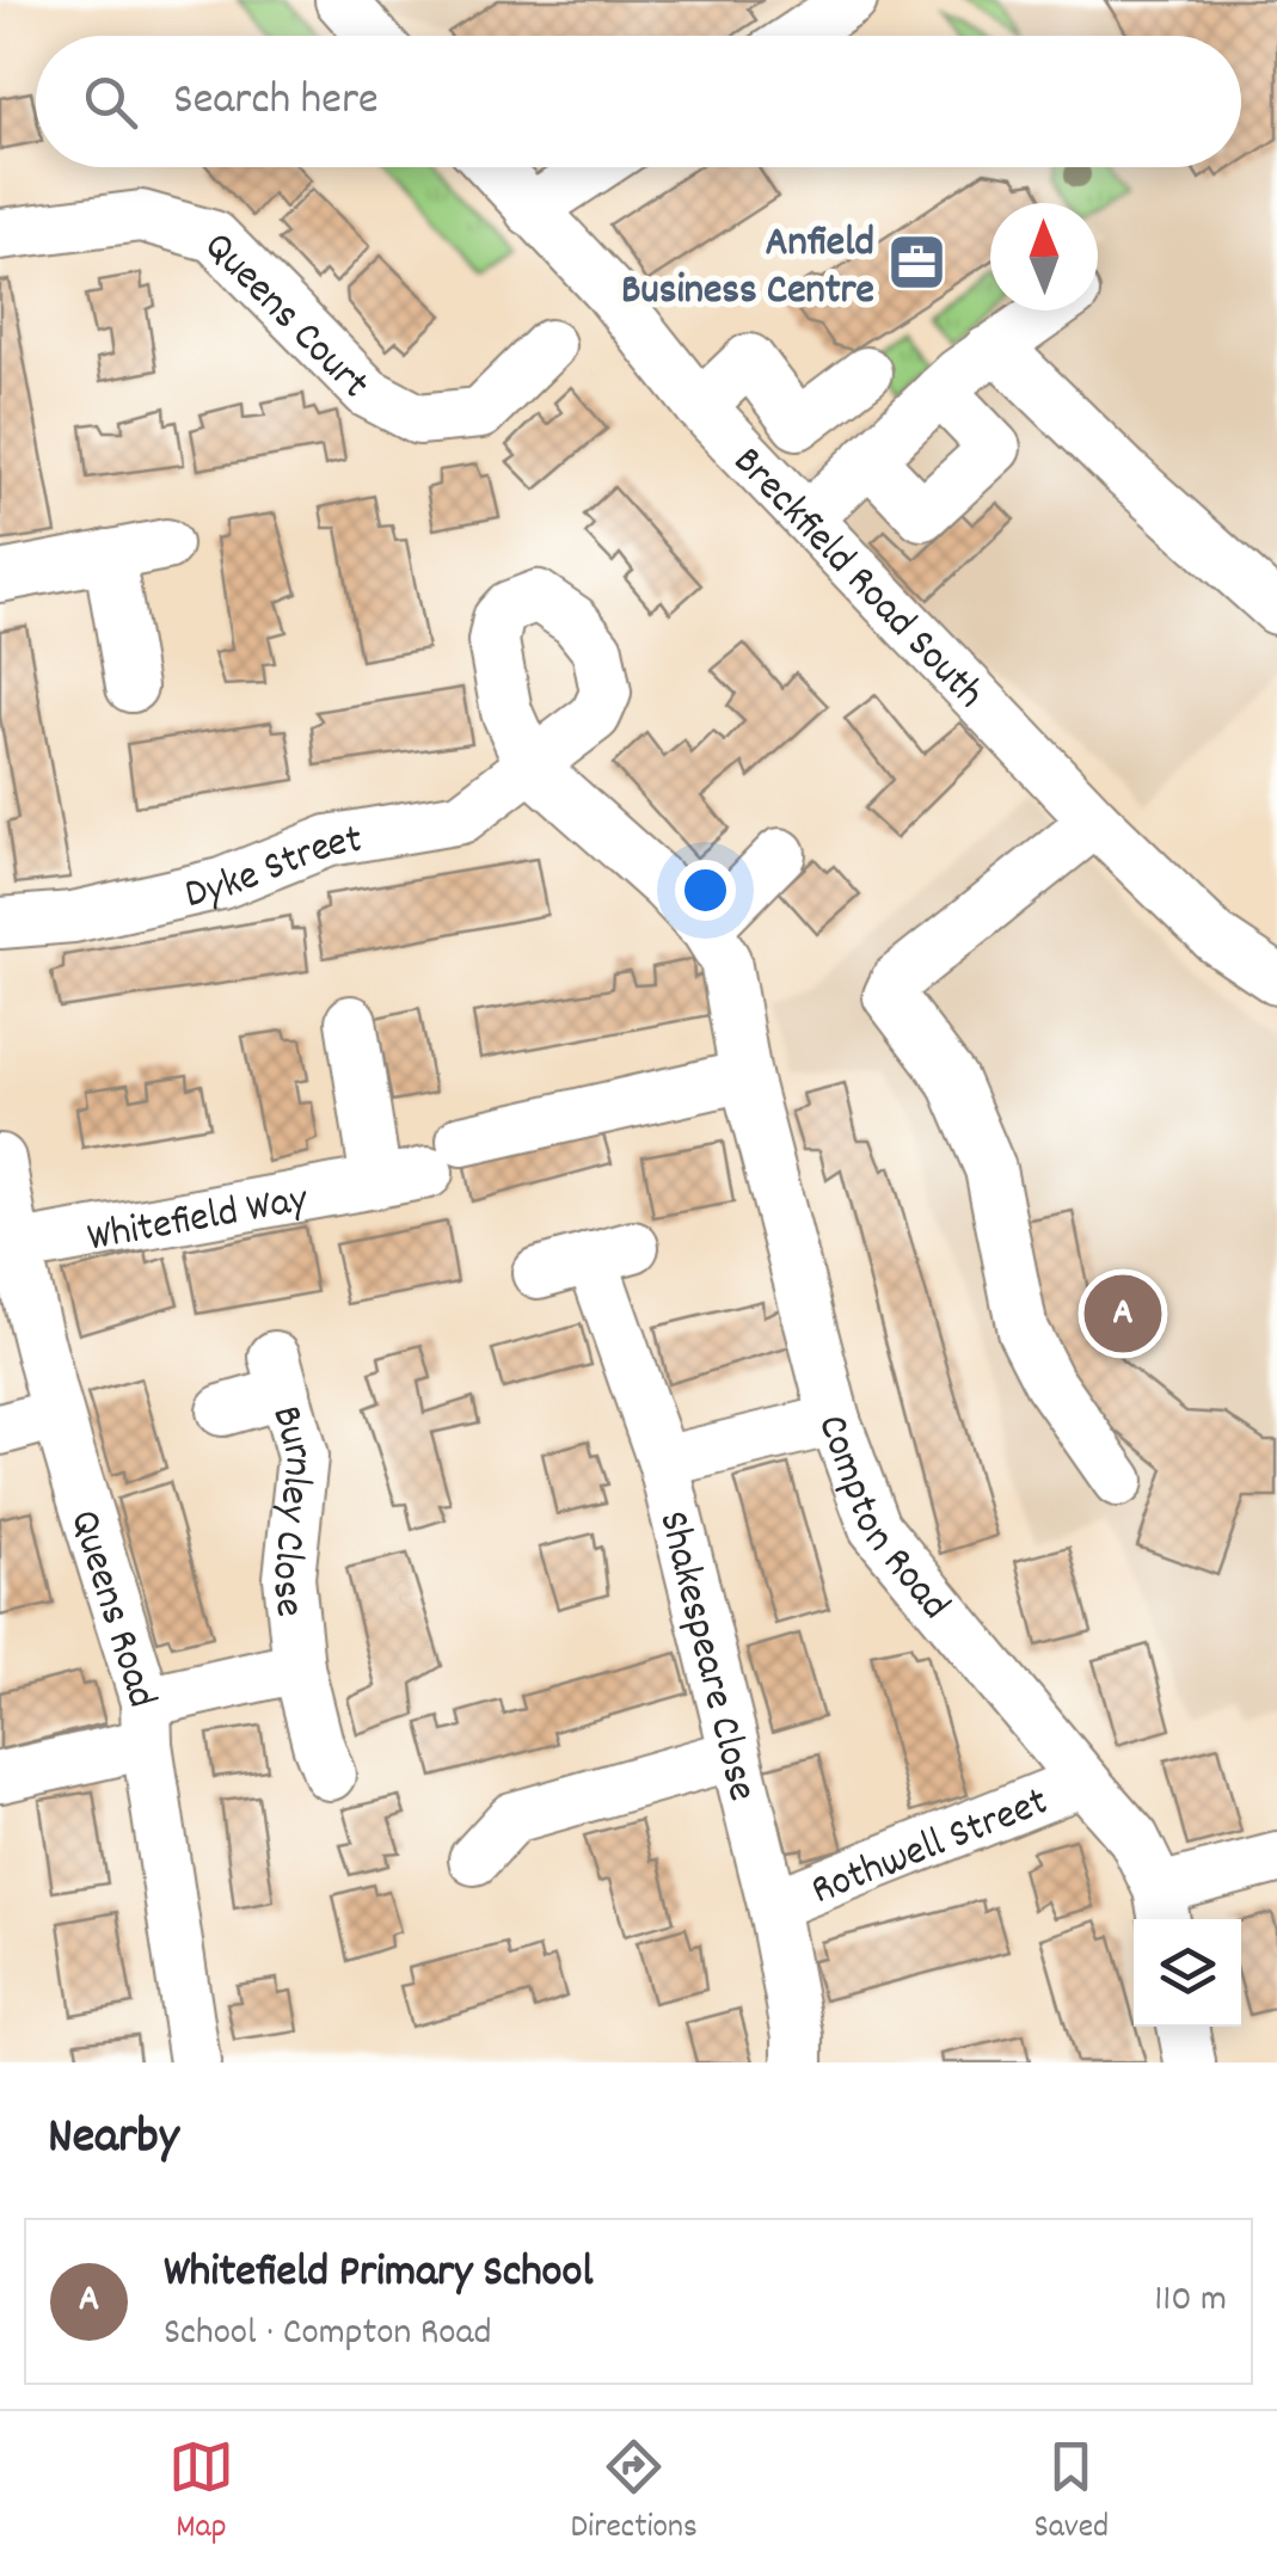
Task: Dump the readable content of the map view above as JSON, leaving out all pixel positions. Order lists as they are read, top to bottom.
{
  "streets": {
    "street": [
      "Queens Court",
      "Breckfield Road South",
      "Dyke Street",
      "Whitefield Way",
      "Burnley Close",
      "Compton Road",
      "Queens Road",
      "Shakespeare Close",
      "Rothwell Street"
    ]
  },
  "crossings": [
    ["Dyke Street", "Compton Road"],
    ["Whitefield Way", "Compton Road"],
    ["Whitefield Way", "Queens Road"],
    ["Burnley Close", "Queens Road"],
    ["Compton Road", "Rothwell Street"],
    ["Shakespeare Close", "Rothwell Street"]
  ],
  "places": {
    "office": ["Anfield Business Centre"]
  },
  "north": "top",
  "page": {
    "search": "Search here",
    "pins": "A",
    "heading": "Nearby",
    "list": [
      {
        "mark": "A",
        "name": "Whitefield Primary School",
        "note": "School · Compton Road",
        "value": "110 m"
      }
    ],
    "nav": ["Map", "Directions", "Saved"]
  }
}
